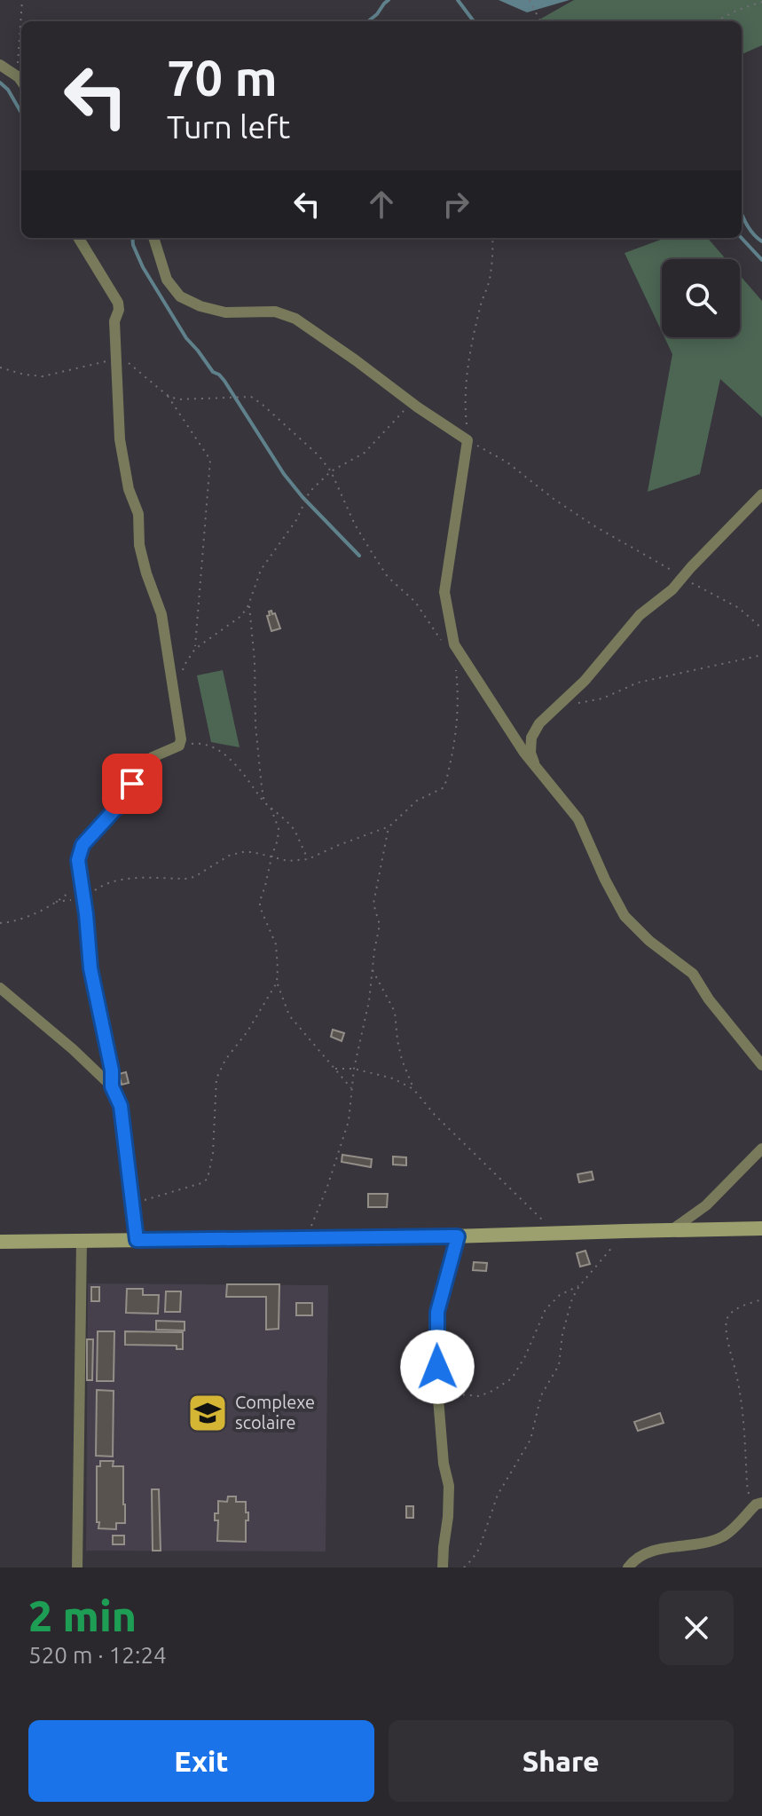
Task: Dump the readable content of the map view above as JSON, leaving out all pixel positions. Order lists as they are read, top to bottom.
{
  "places": {
    "school or university": ["Complexe scolaire"]
  },
  "page": {
    "turn": ["70 m", "Turn left"],
    "heading": ["2 min", "520 m · 12:24"],
    "buttons": ["Exit", "Share"]
  }
}
